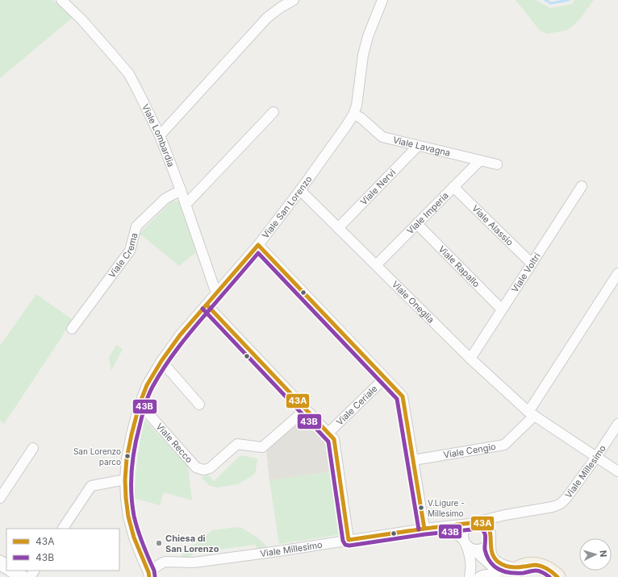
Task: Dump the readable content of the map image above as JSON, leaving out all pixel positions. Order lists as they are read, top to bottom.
{
  "streets": {
    "street": [
      "Viale Lombardia",
      "Viale Lavagna",
      "Viale Nervi",
      "Viale San Lorenzo",
      "Viale Imperia",
      "Viale Alassio",
      "Viale Crema",
      "Viale Rapallo",
      "Viale Voltri",
      "Viale Oneglia",
      "Viale Ceriale",
      "Viale Recco",
      "Viale Cengio",
      "Viale Millesimo"
    ]
  },
  "crossings": [
    ["Viale Lombardia", "Viale San Lorenzo"],
    ["Viale Lombardia", "Viale Crema"],
    ["Viale Lavagna", "Viale Nervi"],
    ["Viale Lavagna", "Viale San Lorenzo"],
    ["Viale Lavagna", "Viale Imperia"],
    ["Viale Nervi", "Viale Oneglia"],
    ["Viale San Lorenzo", "Viale Oneglia"],
    ["Viale San Lorenzo", "Viale Recco"],
    ["Viale San Lorenzo", "Viale Millesimo"],
    ["Viale Imperia", "Viale Alassio"],
    ["Viale Imperia", "Viale Rapallo"],
    ["Viale Imperia", "Viale Oneglia"],
    ["Viale Alassio", "Viale Voltri"],
    ["Viale Rapallo", "Viale Voltri"],
    ["Viale Voltri", "Viale Oneglia"],
    ["Viale Oneglia", "Viale Cengio"],
    ["Viale Oneglia", "Viale Millesimo"]
  ],
  "places": ["San Lorenzo parco", "V.Ligure - Millesimo", "Chiesa di San Lorenzo"],
  "lines": ["transit line 43A", "transit line 43B"],
  "legend": ["43A", "43B"],
  "north": "right"
}
